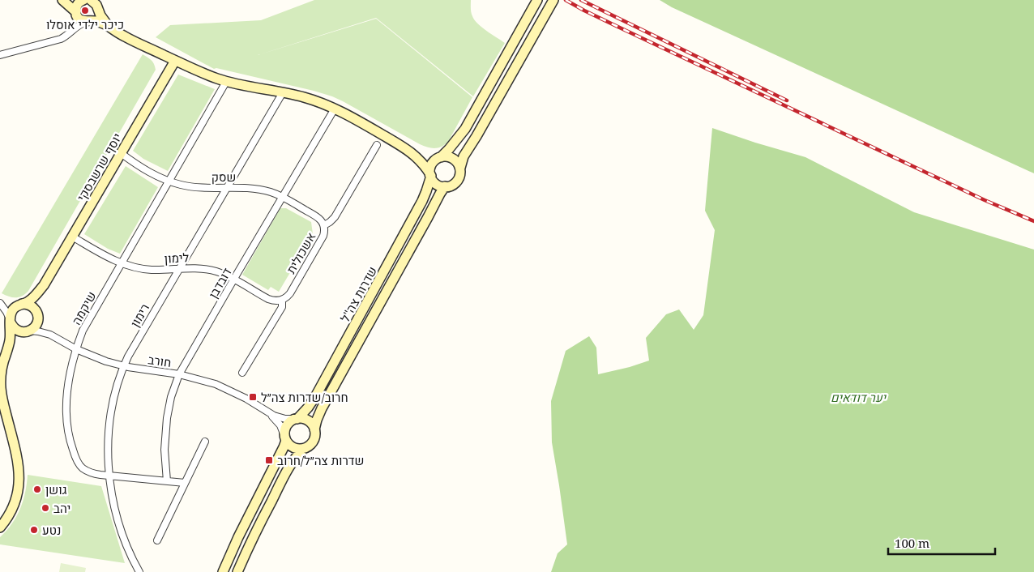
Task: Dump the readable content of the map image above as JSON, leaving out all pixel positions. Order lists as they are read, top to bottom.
{
  "streets": {
    "main road": ["יוסף שרשבסקי", "שדרות צה\"ל"],
    "street": [
      "שסק",
      "אשכולית",
      "לימון",
      "דובדבן",
      "שיקמה",
      "רימון",
      "חורב"
    ]
  },
  "crossings": [
    ["יוסף שרשבסקי", "שסק"],
    ["יוסף שרשבסקי", "לימון"],
    ["יוסף שרשבסקי", "חורב"],
    ["שסק", "אשכולית"],
    ["שסק", "דובדבן"],
    ["שסק", "שיקמה"],
    ["שסק", "רימון"],
    ["אשכולית", "לימון"],
    ["לימון", "דובדבן"],
    ["לימון", "שיקמה"],
    ["לימון", "רימון"],
    ["דובדבן", "שיקמה"],
    ["דובדבן", "חורב"],
    ["שדרות צה\"ל", "חורב"],
    ["שיקמה", "רימון"],
    ["שיקמה", "חורב"],
    ["רימון", "חורב"]
  ],
  "parks": ["יער דודאים"],
  "places": {
    "other": [
      "כיכר ילדי אוסלו",
      "גושן",
      "יהב",
      "נטע"
    ],
    "transit": ["חרוב/שדרות צה״ל", "שדרות צה״ל/חרוב"]
  },
  "scale_bar": "100 m"
}
